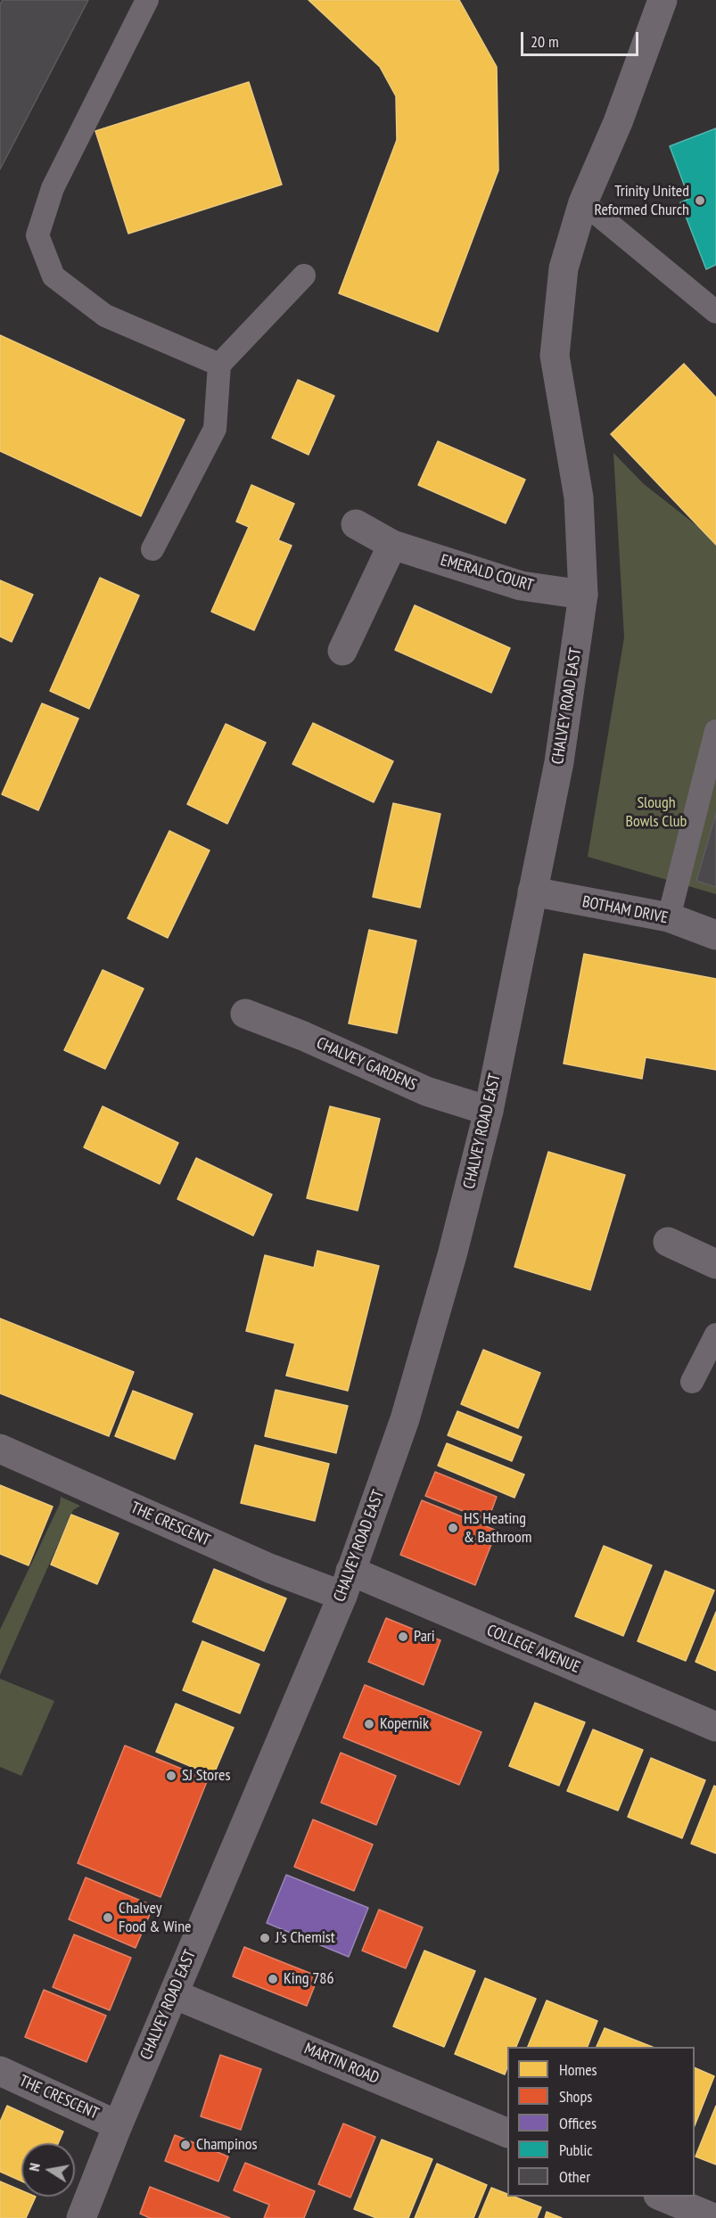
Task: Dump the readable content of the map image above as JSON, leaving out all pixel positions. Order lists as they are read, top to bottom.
{
  "streets": {
    "street": [
      "EMERALD COURT",
      "CHALVEY ROAD EAST",
      "BOTHAM DRIVE",
      "CHALVEY GARDENS",
      "THE CRESCENT",
      "COLLEGE AVENUE",
      "MARTIN ROAD"
    ]
  },
  "crossings": [
    ["EMERALD COURT", "CHALVEY ROAD EAST"],
    ["CHALVEY ROAD EAST", "BOTHAM DRIVE"],
    ["CHALVEY ROAD EAST", "CHALVEY GARDENS"],
    ["CHALVEY ROAD EAST", "THE CRESCENT"],
    ["CHALVEY ROAD EAST", "COLLEGE AVENUE"],
    ["CHALVEY ROAD EAST", "MARTIN ROAD"],
    ["THE CRESCENT", "COLLEGE AVENUE"]
  ],
  "parks": ["Slough Bowls Club"],
  "places": [
    "Trinity United Reformed Church",
    "HS Heating & Bathroom",
    "Pari",
    "Kopernik",
    "SJ Stores",
    "Chalvey Food & Wine",
    "J's Chemist",
    "King 786",
    "Champinos"
  ],
  "legend": [
    "Homes",
    "Shops",
    "Offices",
    "Public",
    "Other"
  ],
  "scale_bar": "20 m",
  "north": "left"
}
